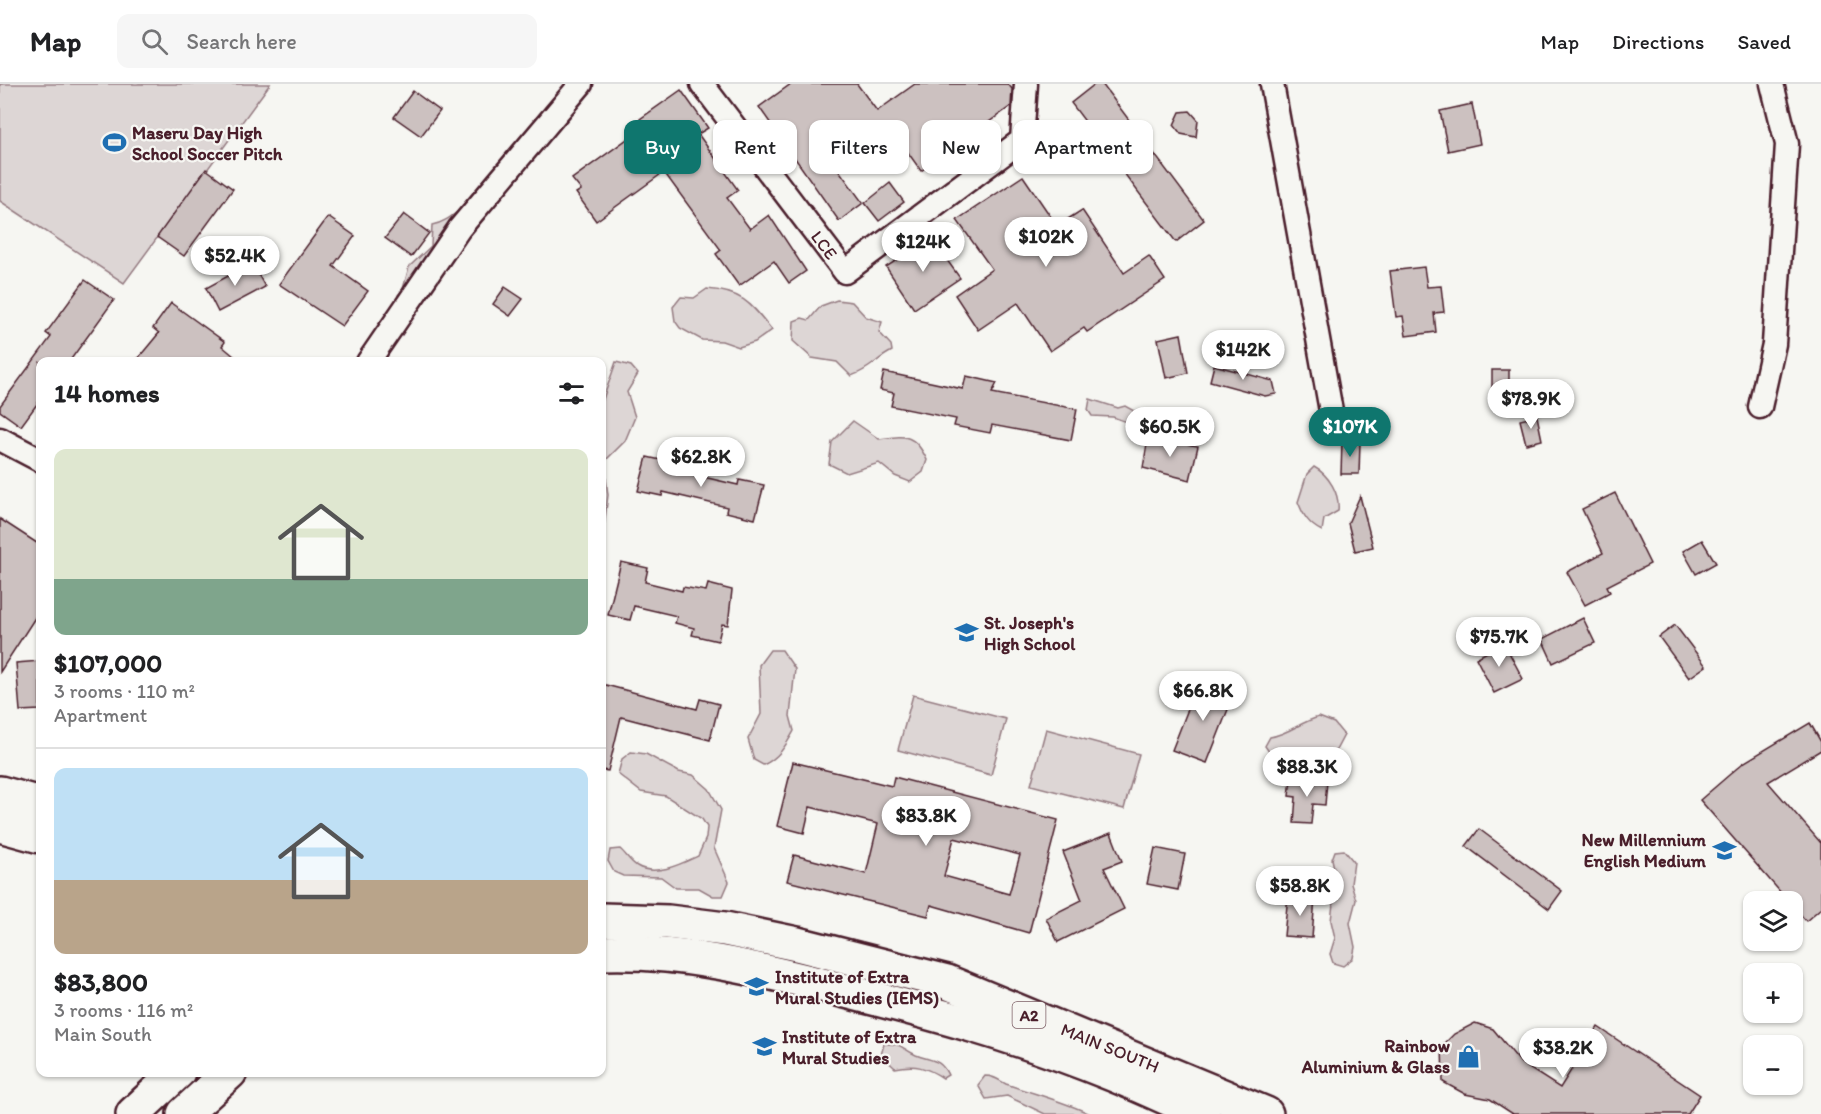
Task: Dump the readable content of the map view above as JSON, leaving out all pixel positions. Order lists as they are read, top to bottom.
{
  "streets": {
    "main road": ["A2", "MAIN SOUTH"],
    "street": ["LCE"]
  },
  "places": {
    "sports": ["Maseru Day High School Soccer Pitch"],
    "school or university": [
      "St. Joseph's High School",
      "New Millennium English Medium",
      "Institute of Extra Mural Studies (IEMS)",
      "Institute of Extra Mural Studies"
    ],
    "shop": ["Rainbow Aluminium & Glass"]
  },
  "page": {
    "header": "Map",
    "search": "Search here",
    "nav": ["Map", "Directions", "Saved"],
    "chip": [
      "Buy",
      "Rent",
      "Filters",
      "New",
      "Apartment"
    ],
    "price": [
      "$102K",
      "$124K",
      "$52.4K",
      "$142K",
      "$78.9K",
      "$60.5K",
      "$107K",
      "$62.8K",
      "$75.7K",
      "$66.8K",
      "$88.3K",
      "$83.8K",
      "$58.8K",
      "$38.2K"
    ],
    "heading": "14 homes",
    "list": [
      {
        "name": "$107,000",
        "note": "3 rooms · 110 m² · Apartment"
      },
      {
        "name": "$83,800",
        "note": "3 rooms · 116 m² · Main South"
      }
    ],
    "map_buttons": ["+", "−"]
  }
}
